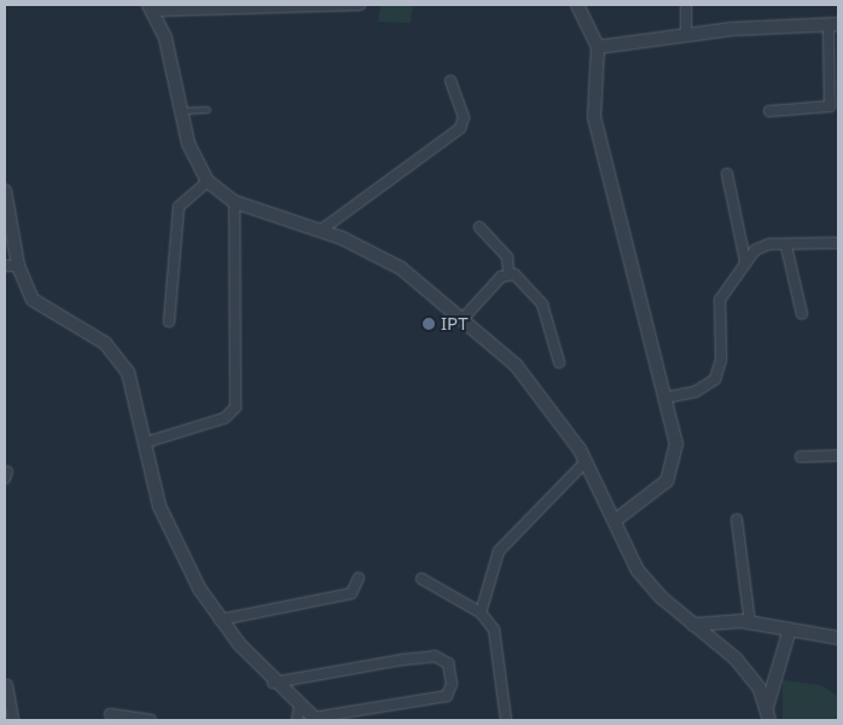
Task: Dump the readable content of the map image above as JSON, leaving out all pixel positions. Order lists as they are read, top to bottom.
{
  "places": ["IPT"]
}
